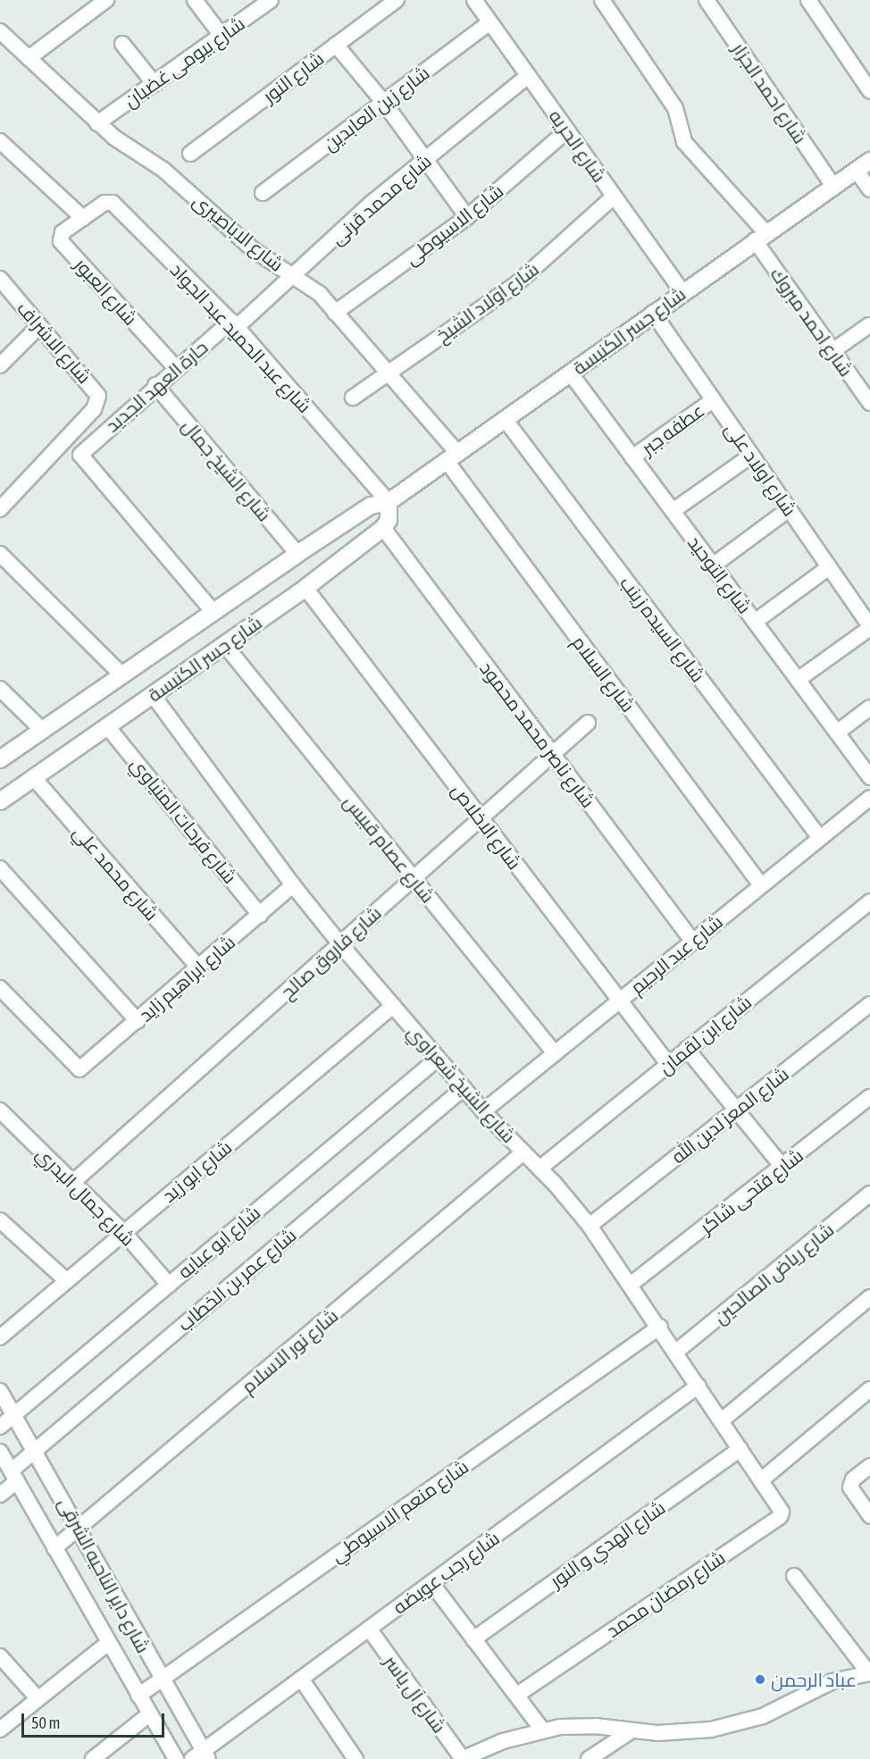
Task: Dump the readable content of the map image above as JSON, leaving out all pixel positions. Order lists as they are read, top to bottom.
{
  "streets": {
    "main road": ["شارع جسر الكنيسة"],
    "street": [
      "شارع بيومى غضبان",
      "شارع النور",
      "شارع احمد الجزار",
      "شارع زين العابدين",
      "شارع الحريه",
      "شارع محمد قرنى",
      "شارع الاسيوطى",
      "شارع الاباصيرى",
      "شارع العبور",
      "شارع اولاد الشيخ",
      "شارع احمد مبروك",
      "شارع عبد الحميد عبد الجواد",
      "شارع الاشراف",
      "حارة العهد الجديد",
      "عطفه جبر",
      "شارع اولاد على",
      "شارع الشيخ جمال",
      "شارع التوحيد",
      "شارع السيده زينب",
      "شارع السلام",
      "شارع ناصر محمد محمود",
      "شارع فرحات المنياوي",
      "شارع الاخلاص",
      "شارع عصام قبيس",
      "شارع محمد علي",
      "شارع فاروق صالح",
      "شارع عبد الرحيم",
      "شارع ابراهيم زايد",
      "شارع ابن لقمان",
      "شارع الشيخ شعراوي",
      "شارع المعز لدين الله",
      "شارع ابو زيد",
      "شارع فتحى شاكر",
      "شارع جمال البدري",
      "شارع ابو عبايه",
      "شارع رياض الصالحين",
      "شارع عمر بن الخطاب",
      "شارع نور الاسلام",
      "شارع منعم الاسيوطي",
      "شارع الهدي و النور",
      "شارع رجب عويضه",
      "شارع داير الناحيه الشرقى",
      "شارع رمضان محمد",
      "شارع آل ياسر"
    ]
  },
  "crossings": [
    ["شارع بيومى غضبان", "شارع الاباصيرى"],
    ["شارع احمد الجزار", "شارع جسر الكنيسة"],
    ["شارع زين العابدين", "شارع الحريه"],
    ["شارع الحريه", "شارع محمد قرنى"],
    ["شارع الحريه", "شارع الاسيوطى"],
    ["شارع الحريه", "شارع اولاد الشيخ"],
    ["شارع الحريه", "شارع جسر الكنيسة"],
    ["شارع محمد قرنى", "شارع الاباصيرى"],
    ["شارع محمد قرنى", "شارع عبد الحميد عبد الجواد"],
    ["شارع محمد قرنى", "حارة العهد الجديد"],
    ["شارع الاسيوطى", "شارع الاباصيرى"],
    ["شارع الاباصيرى", "شارع اولاد الشيخ"],
    ["شارع الاباصيرى", "شارع جسر الكنيسة"],
    ["شارع الاباصيرى", "شارع السلام"],
    ["شارع العبور", "شارع عبد الحميد عبد الجواد"],
    ["شارع العبور", "حارة العهد الجديد"],
    ["شارع احمد مبروك", "شارع جسر الكنيسة"],
    ["شارع جسر الكنيسة", "شارع عبد الحميد عبد الجواد"],
    ["شارع جسر الكنيسة", "حارة العهد الجديد"],
    ["شارع جسر الكنيسة", "شارع اولاد على"],
    ["شارع جسر الكنيسة", "شارع الشيخ جمال"],
    ["شارع جسر الكنيسة", "شارع التوحيد"],
    ["شارع جسر الكنيسة", "شارع السيده زينب"],
    ["شارع جسر الكنيسة", "شارع السلام"],
    ["شارع جسر الكنيسة", "شارع ناصر محمد محمود"],
    ["شارع جسر الكنيسة", "شارع فرحات المنياوي"],
    ["شارع جسر الكنيسة", "شارع الاخلاص"],
    ["شارع جسر الكنيسة", "شارع عصام قبيس"],
    ["شارع جسر الكنيسة", "شارع محمد علي"],
    ["شارع جسر الكنيسة", "شارع الشيخ شعراوي"],
    ["شارع عبد الحميد عبد الجواد", "حارة العهد الجديد"],
    ["حارة العهد الجديد", "شارع الشيخ جمال"],
    ["عطفه جبر", "شارع اولاد على"],
    ["عطفه جبر", "شارع التوحيد"],
    ["شارع السيده زينب", "شارع عبد الرحيم"],
    ["شارع السلام", "شارع عبد الرحيم"],
    ["شارع ناصر محمد محمود", "شارع فاروق صالح"],
    ["شارع ناصر محمد محمود", "شارع عبد الرحيم"],
    ["شارع فرحات المنياوي", "شارع ابراهيم زايد"],
    ["شارع الاخلاص", "شارع فاروق صالح"],
    ["شارع الاخلاص", "شارع عبد الرحيم"],
    ["شارع الاخلاص", "شارع ابن لقمان"],
    ["شارع عصام قبيس", "شارع فاروق صالح"],
    ["شارع عصام قبيس", "شارع عبد الرحيم"],
    ["شارع محمد علي", "شارع ابراهيم زايد"],
    ["شارع فاروق صالح", "شارع الشيخ شعراوي"],
    ["شارع فاروق صالح", "شارع جمال البدري"],
    ["شارع عبد الرحيم", "شارع الشيخ شعراوي"],
    ["شارع ابراهيم زايد", "شارع الشيخ شعراوي"],
    ["شارع ابن لقمان", "شارع الشيخ شعراوي"],
    ["شارع الشيخ شعراوي", "شارع المعز لدين الله"],
    ["شارع الشيخ شعراوي", "شارع ابو زيد"],
    ["شارع الشيخ شعراوي", "شارع فتحى شاكر"],
    ["شارع الشيخ شعراوي", "شارع ابو عبايه"],
    ["شارع الشيخ شعراوي", "شارع رياض الصالحين"],
    ["شارع الشيخ شعراوي", "شارع عمر بن الخطاب"],
    ["شارع الشيخ شعراوي", "شارع نور الاسلام"],
    ["شارع الشيخ شعراوي", "شارع منعم الاسيوطي"],
    ["شارع الشيخ شعراوي", "شارع الهدي و النور"],
    ["شارع الشيخ شعراوي", "شارع رجب عويضه"],
    ["شارع الشيخ شعراوي", "شارع رمضان محمد"],
    ["شارع ابو زيد", "شارع جمال البدري"],
    ["شارع جمال البدري", "شارع ابو عبايه"],
    ["شارع ابو عبايه", "شارع داير الناحيه الشرقى"],
    ["شارع عمر بن الخطاب", "شارع داير الناحيه الشرقى"],
    ["شارع نور الاسلام", "شارع داير الناحيه الشرقى"],
    ["شارع منعم الاسيوطي", "شارع داير الناحيه الشرقى"],
    ["شارع رجب عويضه", "شارع داير الناحيه الشرقى"],
    ["شارع رجب عويضه", "شارع آل ياسر"]
  ],
  "places": ["عباد الرحمن"],
  "scale_bar": "50 m"
}
